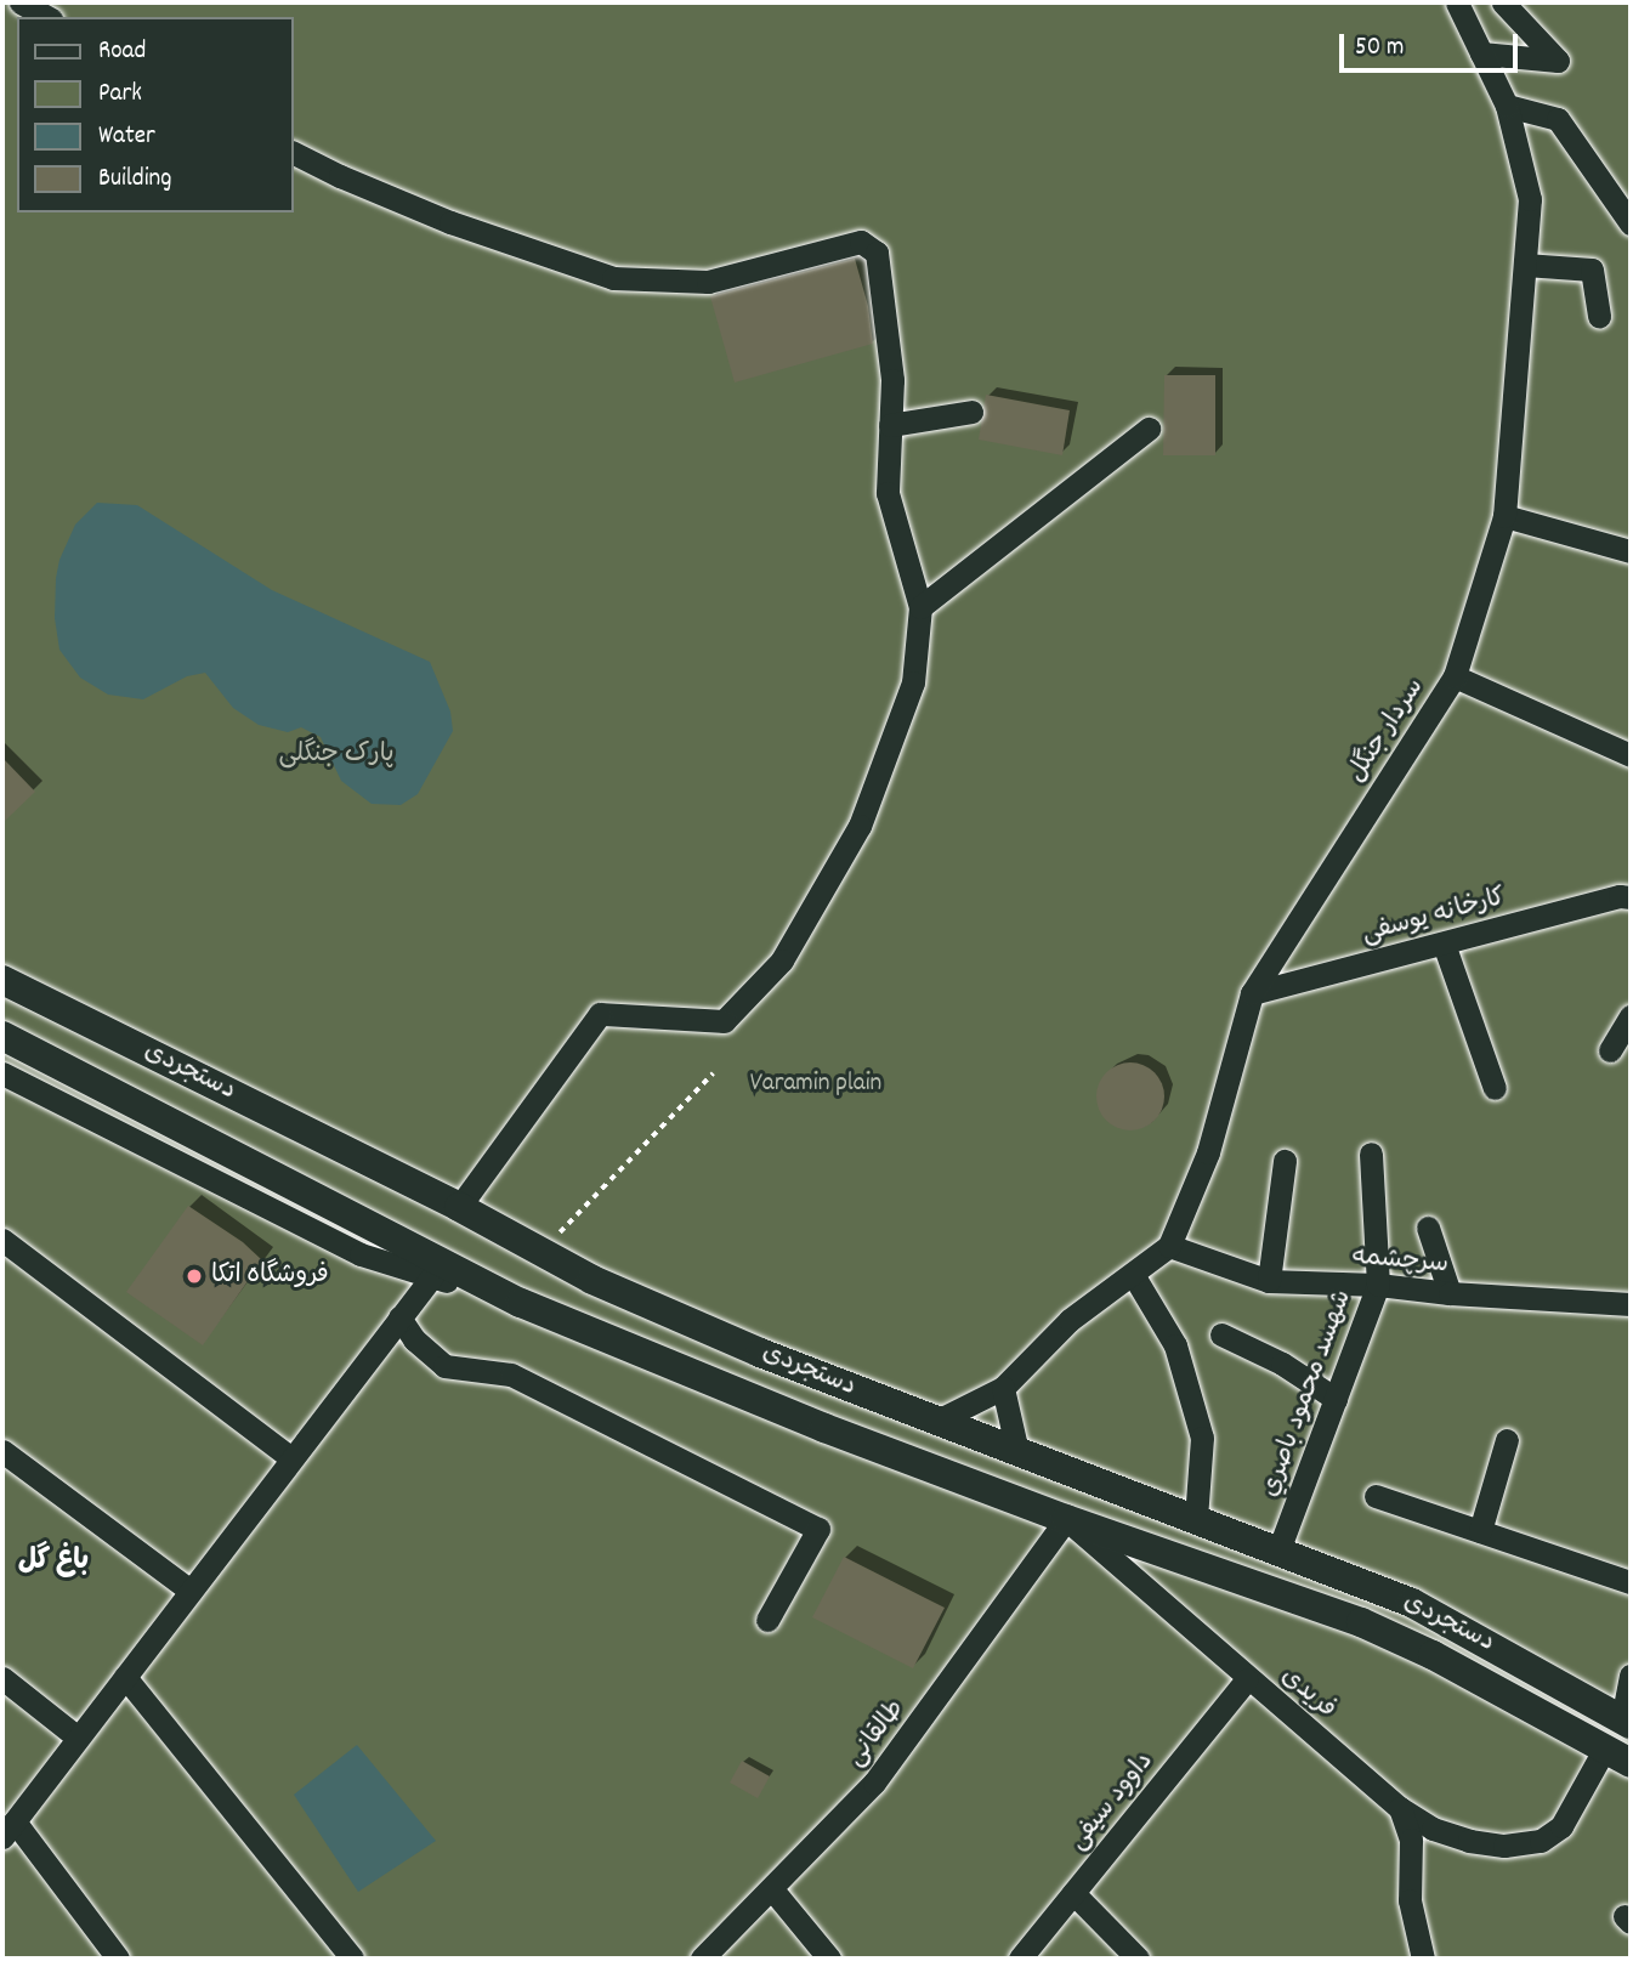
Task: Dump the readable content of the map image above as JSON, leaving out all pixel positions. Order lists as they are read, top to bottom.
{
  "streets": {
    "main road": ["دستجردی"],
    "street": [
      "سردار جنگل",
      "کارخانه یوسفی",
      "سرچشمه",
      "شهسد محمود باصري",
      "فریدی",
      "طالقانی",
      "داوود سیفی"
    ]
  },
  "crossings": [
    ["سردار جنگل", "کارخانه یوسفی"],
    ["سردار جنگل", "دستجردی"],
    ["سردار جنگل", "سرچشمه"],
    ["دستجردی", "شهسد محمود باصري"],
    ["دستجردی", "فریدی"],
    ["دستجردی", "طالقانی"],
    ["سرچشمه", "شهسد محمود باصري"],
    ["فریدی", "طالقانی"],
    ["فریدی", "داوود سیفی"]
  ],
  "districts": ["باغ گل"],
  "parks": ["پارک جنگلی", "Varamin plain"],
  "places": ["فروشگاه اتکا"],
  "legend": [
    "Road",
    "Park",
    "Water",
    "Building"
  ],
  "scale_bar": "50 m"
}
